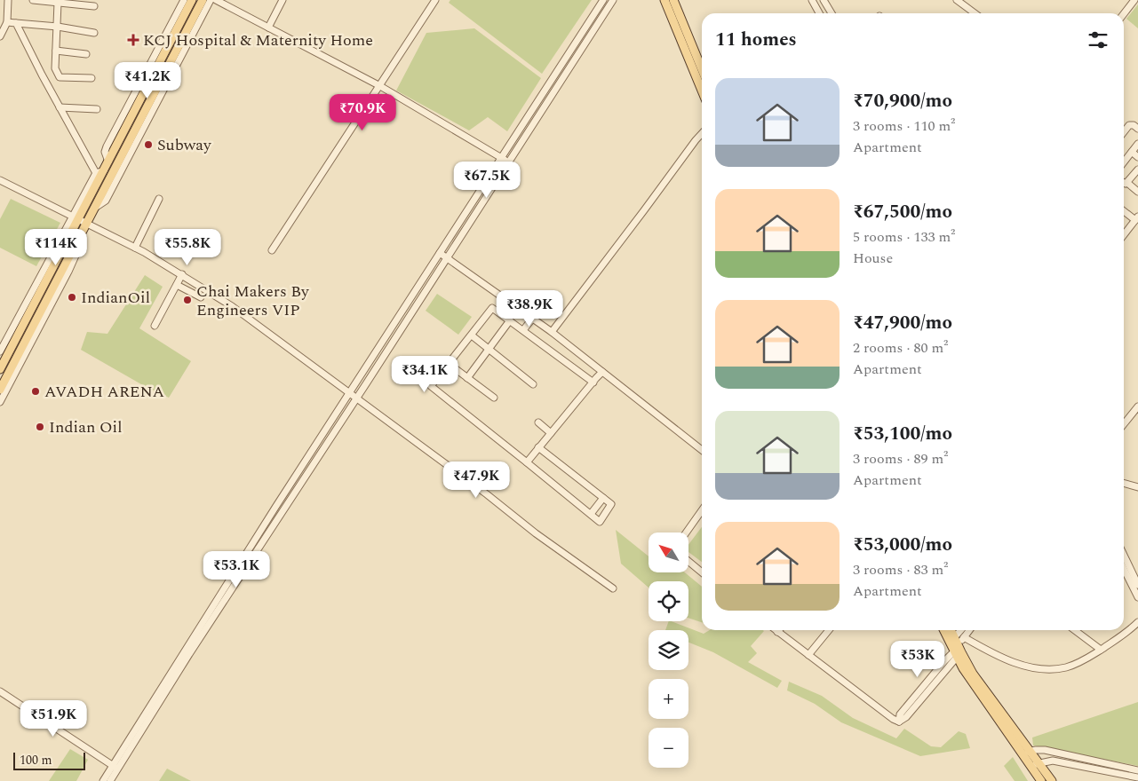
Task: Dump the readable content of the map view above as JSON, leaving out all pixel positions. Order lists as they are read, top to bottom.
{
  "places": {
    "health": ["KCJ Hospital & Maternity Home"],
    "other": [
      "Subway",
      "IndianOil",
      "Chai Makers By Engineers VIP",
      "AVADH ARENA",
      "Indian Oil"
    ]
  },
  "scale_bar": "100 m",
  "north": "top left",
  "page": {
    "heading": "11 homes",
    "price": [
      "₹41.2K",
      "₹70.9K",
      "₹67.5K",
      "₹114K",
      "₹55.8K",
      "₹38.9K",
      "₹34.1K",
      "₹47.9K",
      "₹53.1K",
      "₹53K",
      "₹51.9K"
    ],
    "list": [
      {
        "name": "₹70,900/mo",
        "note": "3 rooms · 110 m² · Apartment"
      },
      {
        "name": "₹67,500/mo",
        "note": "5 rooms · 133 m² · House"
      },
      {
        "name": "₹47,900/mo",
        "note": "2 rooms · 80 m² · Apartment"
      },
      {
        "name": "₹53,100/mo",
        "note": "3 rooms · 89 m² · Apartment"
      },
      {
        "name": "₹53,000/mo",
        "note": "3 rooms · 83 m² · Apartment"
      }
    ],
    "map_buttons": ["+", "−"],
    "scale": "100 m"
  }
}
